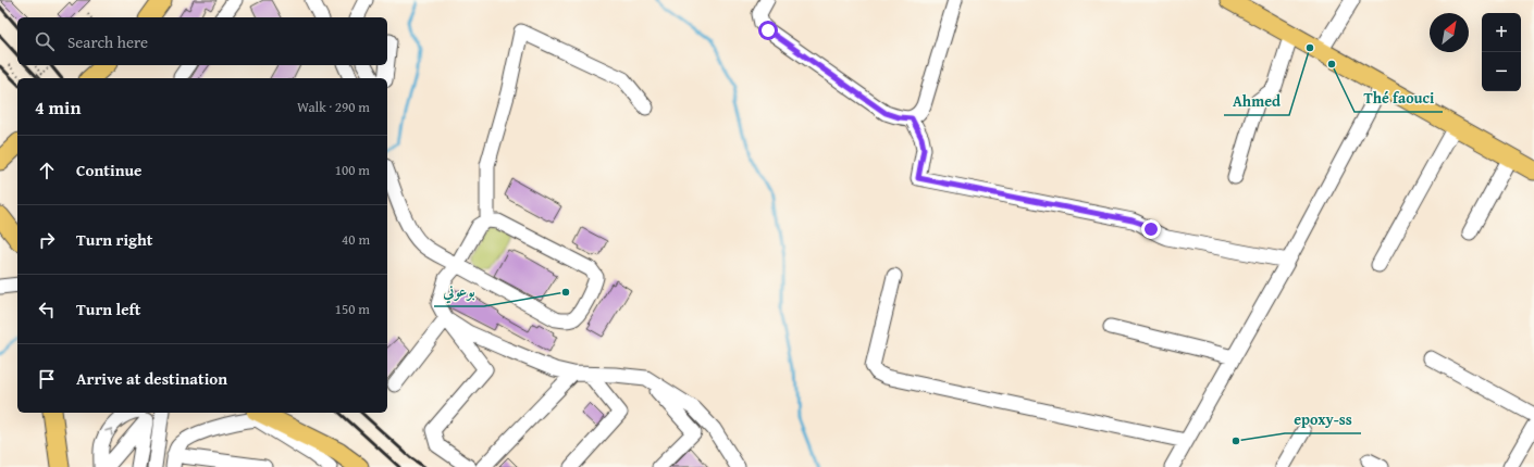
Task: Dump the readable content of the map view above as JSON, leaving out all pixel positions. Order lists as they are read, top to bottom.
{
  "places": [
    "Ahmed",
    "Thé faouci",
    "بوعوني",
    "epoxy-ss"
  ],
  "north": "top right",
  "page": {
    "map_buttons": ["+", "−"],
    "search": "Search here",
    "heading": ["4 min", "Walk · 290 m"],
    "list": [
      ["Continue", "100 m"],
      ["Turn right", "40 m"],
      ["Turn left", "150 m"],
      "Arrive at destination"
    ]
  }
}
